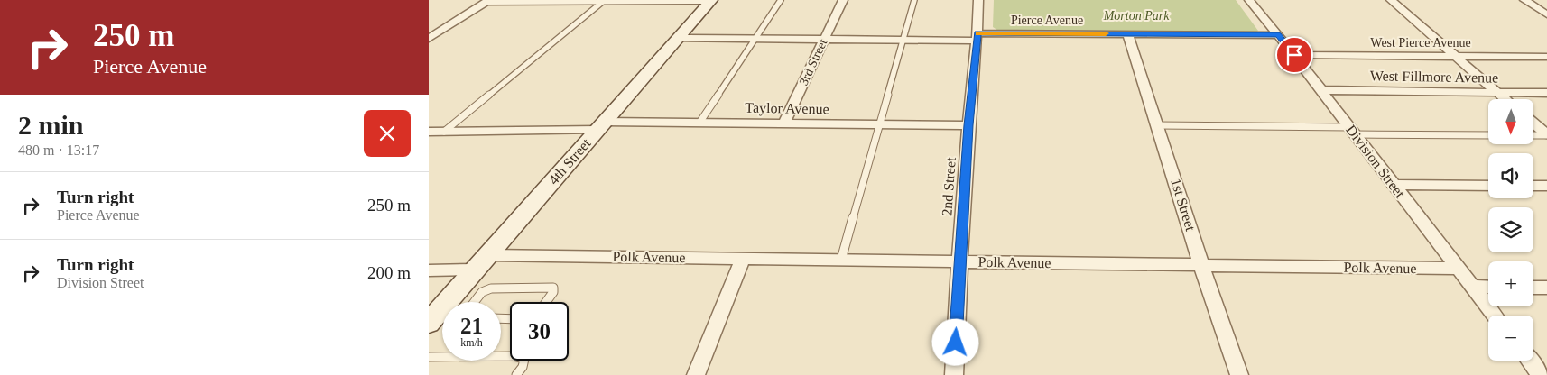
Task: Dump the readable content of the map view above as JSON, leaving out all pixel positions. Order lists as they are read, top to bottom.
{
  "streets": {
    "street": [
      "Pierce Avenue",
      "West Pierce Avenue",
      "3rd Street",
      "West Fillmore Avenue",
      "Taylor Avenue",
      "4th Street",
      "Division Street",
      "2nd Street",
      "1st Street",
      "Polk Avenue"
    ]
  },
  "crossings": [
    ["Pierce Avenue", "3rd Street"],
    ["Pierce Avenue", "4th Street"],
    ["Pierce Avenue", "Division Street"],
    ["Pierce Avenue", "2nd Street"],
    ["Pierce Avenue", "1st Street"],
    ["West Pierce Avenue", "Division Street"],
    ["3rd Street", "Taylor Avenue"],
    ["West Fillmore Avenue", "Division Street"],
    ["Taylor Avenue", "4th Street"],
    ["Taylor Avenue", "2nd Street"],
    ["4th Street", "Polk Avenue"],
    ["Division Street", "Polk Avenue"],
    ["2nd Street", "Polk Avenue"],
    ["1st Street", "Polk Avenue"]
  ],
  "parks": ["Morton Park"],
  "north": "bottom",
  "page": {
    "turn": ["250 m", "Pierce Avenue"],
    "heading": ["2 min", "480 m · 13:17"],
    "map_buttons": ["+", "−"],
    "list": [
      {
        "name": "Turn right",
        "note": "Pierce Avenue",
        "value": "250 m"
      },
      {
        "name": "Turn right",
        "note": "Division Street",
        "value": "200 m"
      }
    ],
    "speed": "21 km/h",
    "limit": "30"
  }
}
